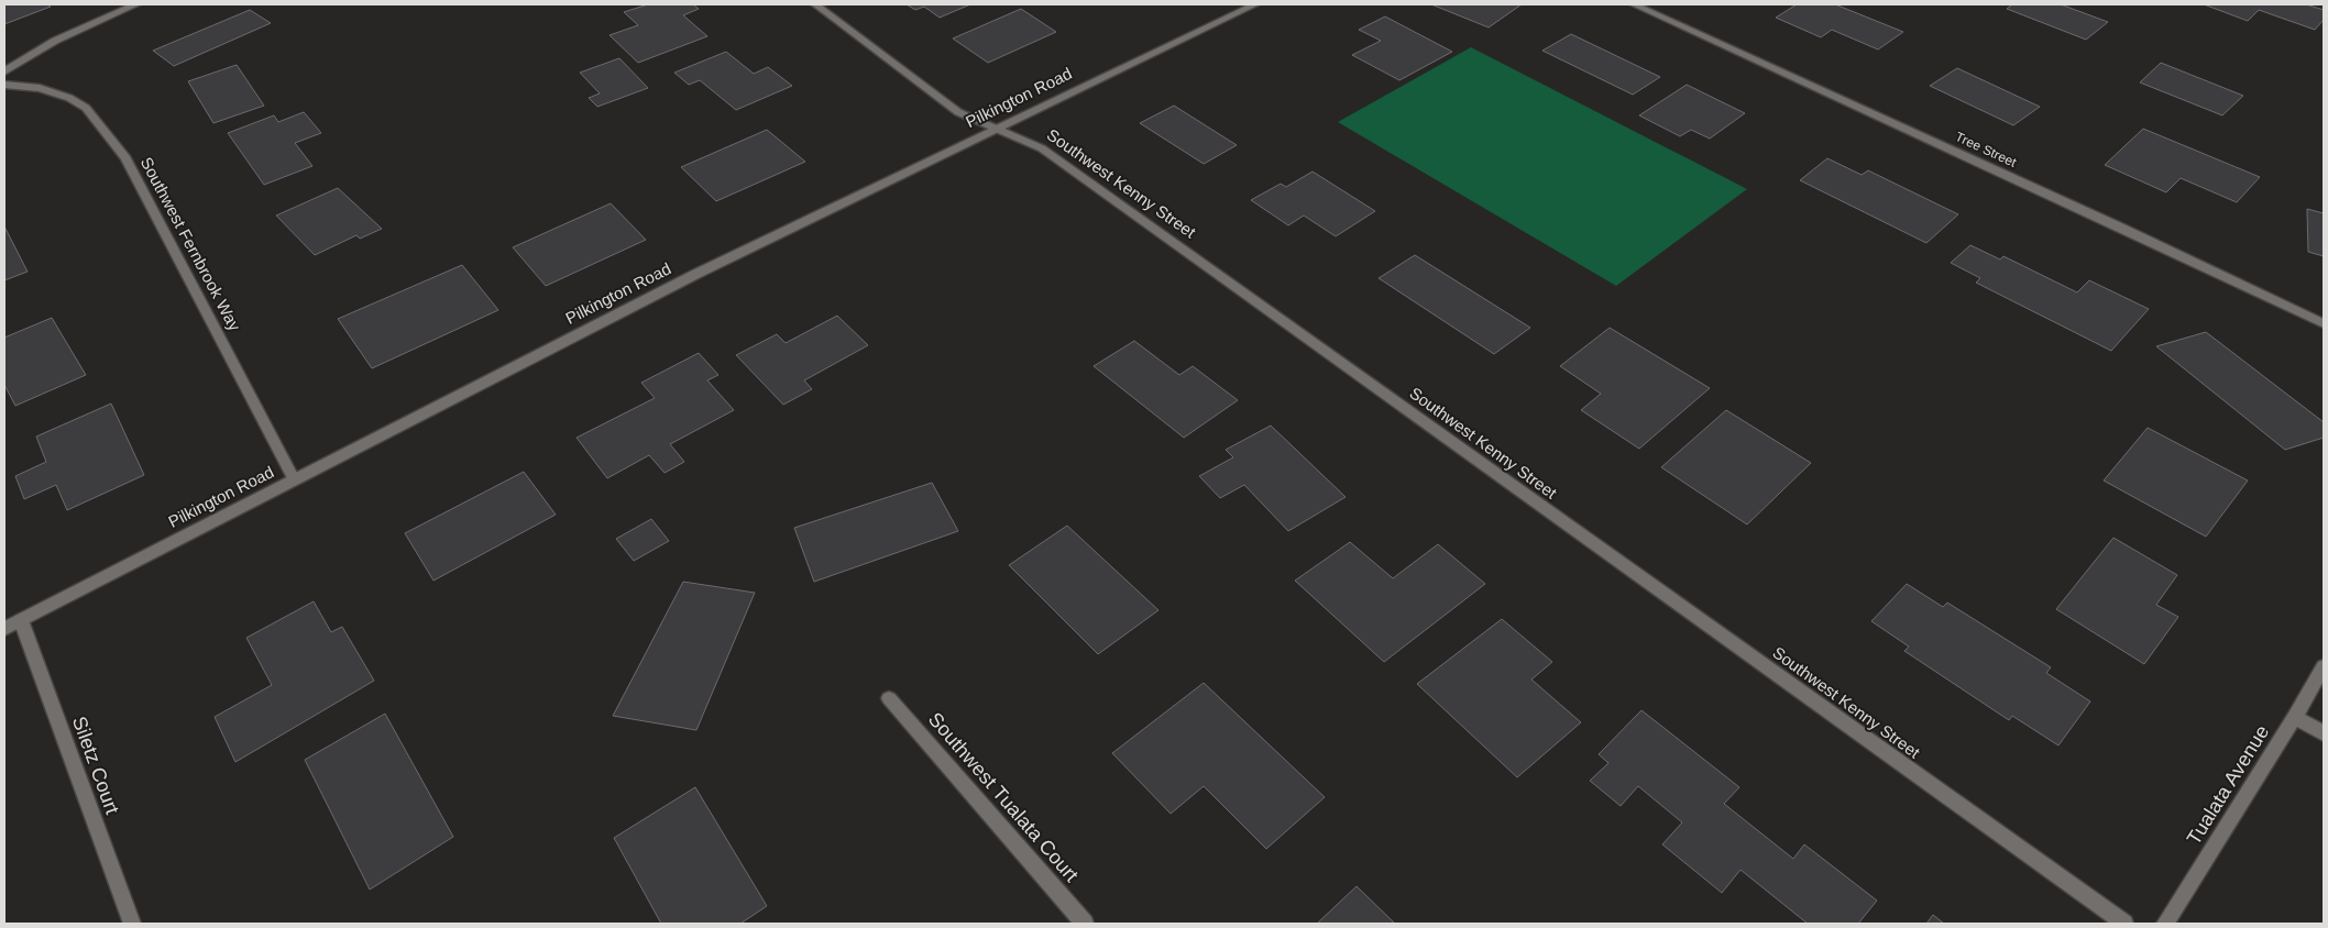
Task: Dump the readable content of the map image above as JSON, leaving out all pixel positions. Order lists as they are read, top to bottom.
{
  "streets": {
    "street": [
      "Pilkington Road",
      "Tree Street",
      "Southwest Kenny Street",
      "Southwest Fernbrook Way",
      "Siletz Court",
      "Tualata Avenue",
      "Southwest Tualata Court"
    ]
  },
  "crossings": [
    ["Pilkington Road", "Southwest Kenny Street"],
    ["Pilkington Road", "Southwest Fernbrook Way"],
    ["Pilkington Road", "Siletz Court"]
  ]
}
